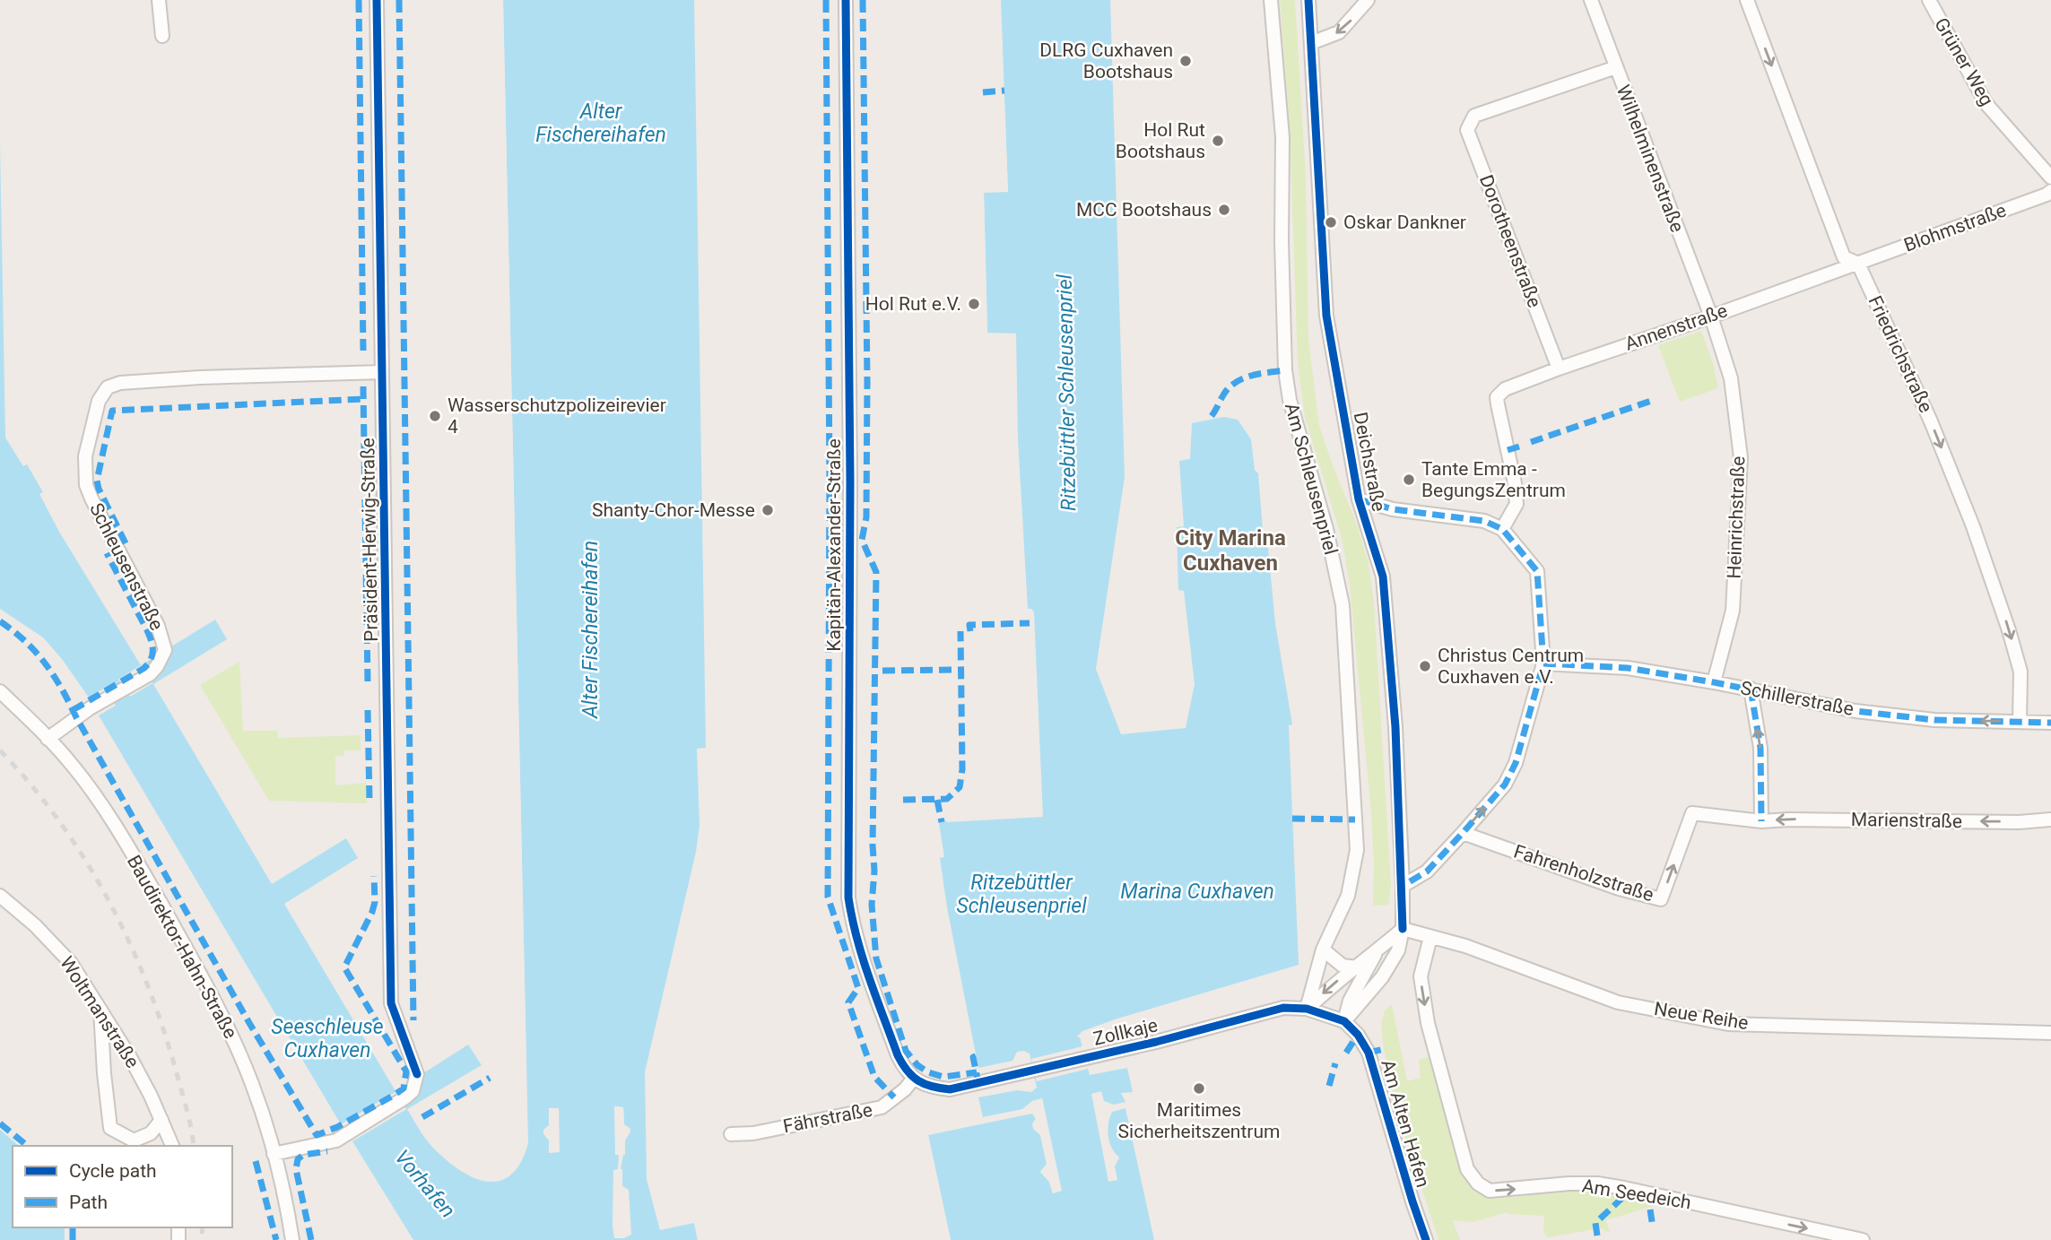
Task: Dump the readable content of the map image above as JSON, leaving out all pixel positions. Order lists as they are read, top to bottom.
{
  "streets": {
    "street": [
      "Grüner Weg",
      "Wilhelminenstraße",
      "Blohmstraße",
      "Dorotheenstraße",
      "Annenstraße",
      "Friedrichstraße",
      "Deichstraße",
      "Am Schleusenpriel",
      "Heinrichstraße",
      "Präsident-Herwig-Straße",
      "Kapitän-Alexander-Straße",
      "Schleusenstraße",
      "Schillerstraße",
      "Marienstraße",
      "Fahrenholzstraße",
      "Baudirektor-Hahn-Straße",
      "Woltmanstraße",
      "Neue Reihe",
      "Zollkaje",
      "Fährstraße",
      "Am Alten Hafen",
      "Am Seedeich"
    ]
  },
  "crossings": [
    ["Wilhelminenstraße", "Dorotheenstraße"],
    ["Wilhelminenstraße", "Annenstraße"],
    ["Wilhelminenstraße", "Heinrichstraße"],
    ["Blohmstraße", "Annenstraße"],
    ["Blohmstraße", "Friedrichstraße"],
    ["Dorotheenstraße", "Annenstraße"],
    ["Annenstraße", "Friedrichstraße"],
    ["Annenstraße", "Heinrichstraße"],
    ["Friedrichstraße", "Schillerstraße"],
    ["Deichstraße", "Neue Reihe"],
    ["Deichstraße", "Zollkaje"],
    ["Deichstraße", "Am Alten Hafen"],
    ["Am Schleusenpriel", "Zollkaje"],
    ["Heinrichstraße", "Schillerstraße"],
    ["Präsident-Herwig-Straße", "Schleusenstraße"],
    ["Präsident-Herwig-Straße", "Baudirektor-Hahn-Straße"],
    ["Kapitän-Alexander-Straße", "Zollkaje"],
    ["Kapitän-Alexander-Straße", "Fährstraße"],
    ["Schleusenstraße", "Baudirektor-Hahn-Straße"],
    ["Marienstraße", "Fahrenholzstraße"],
    ["Neue Reihe", "Am Seedeich"],
    ["Zollkaje", "Fährstraße"],
    ["Zollkaje", "Am Alten Hafen"]
  ],
  "one_way": [
    "Friedrichstraße",
    "Schillerstraße",
    "Marienstraße",
    "Fahrenholzstraße",
    "Am Seedeich"
  ],
  "districts": ["City Marina Cuxhaven"],
  "water": [
    "Alter Fischereihafen",
    "Ritzebüttler Schleusenpriel",
    "Marina Cuxhaven",
    "Seeschleuse Cuxhaven",
    "Vorhafen"
  ],
  "places": [
    "DLRG Cuxhaven Bootshaus",
    "Hol Rut Bootshaus",
    "MCC Bootshaus",
    "Oskar Dankner",
    "Hol Rut e.V.",
    "Wasserschutzpolizeirevier 4",
    "Tante Emma - BegungsZentrum",
    "Shanty-Chor-Messe",
    "Christus Centrum Cuxhaven e.V.",
    "Maritimes Sicherheitszentrum"
  ],
  "legend": ["Cycle path", "Path"]
}
